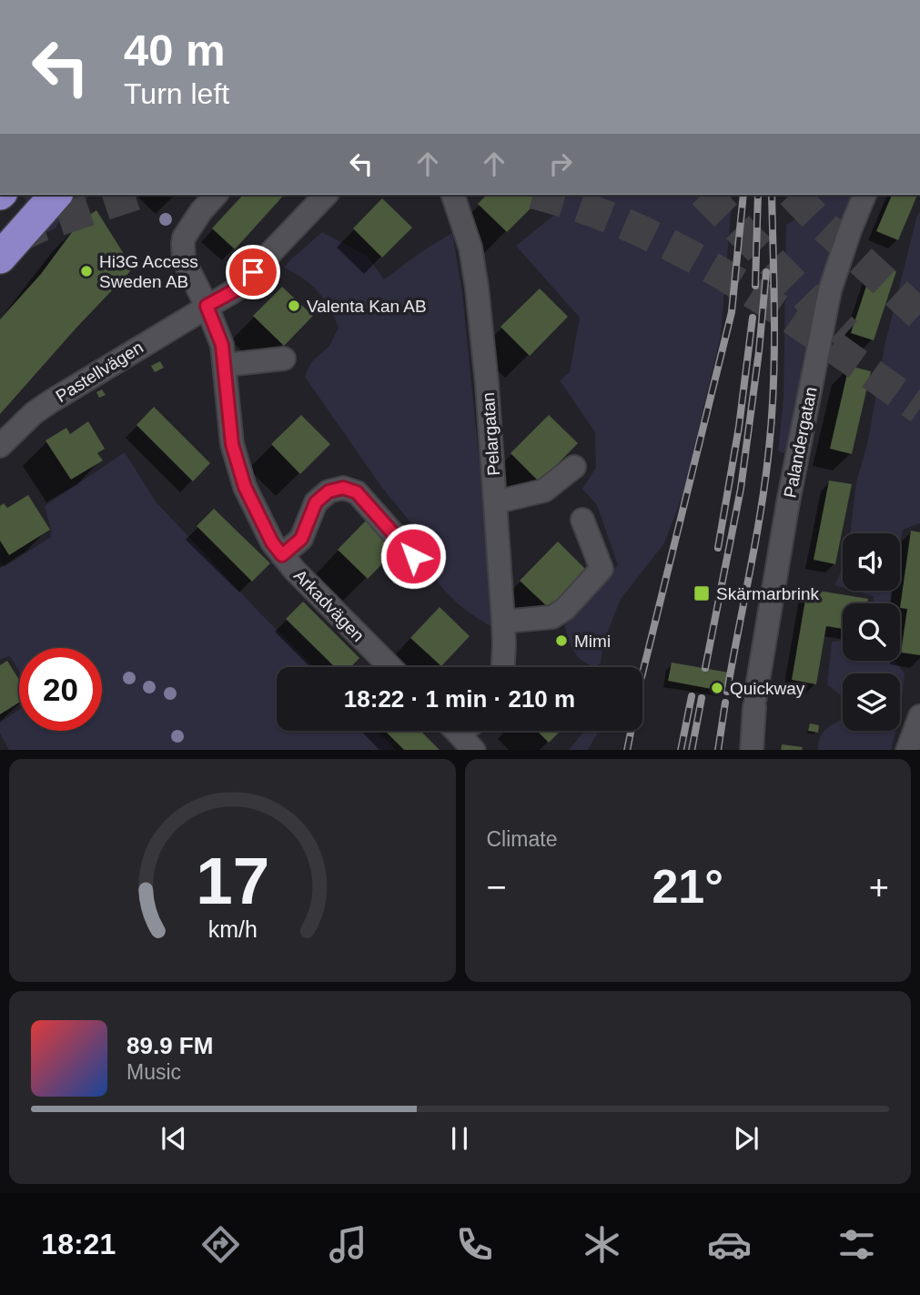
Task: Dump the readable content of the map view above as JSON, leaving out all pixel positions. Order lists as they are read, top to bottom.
{
  "streets": {
    "street": [
      "Pastellvägen",
      "Pelargatan",
      "Palandergatan",
      "Arkadvägen"
    ]
  },
  "crossings": [
    ["Pastellvägen", "Arkadvägen"]
  ],
  "places": {
    "other": [
      "Hi3G Access Sweden AB",
      "Valenta Kan AB",
      "Mimi",
      "Quickway"
    ],
    "transit": ["Skärmarbrink"]
  },
  "page": {
    "turn": ["40 m", "Turn left"],
    "limit": "20",
    "trip": "18:22 · 1 min · 210 m",
    "tile": "Climate",
    "heat": ["−", "21°", "+"],
    "song": ["89.9 FM", "Music"],
    "tabs": "18:21",
    "gauge": ["17", "km/h"]
  }
}
